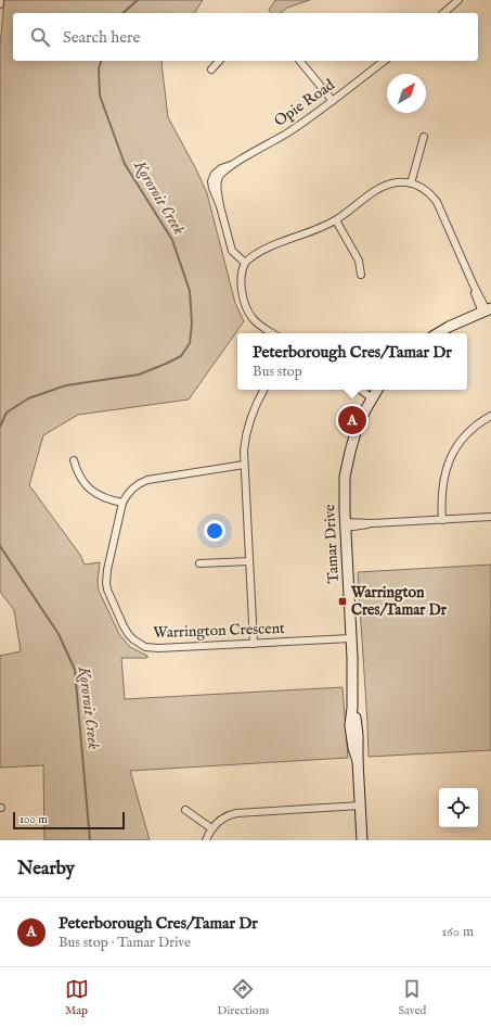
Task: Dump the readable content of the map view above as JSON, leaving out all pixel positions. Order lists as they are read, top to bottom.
{
  "streets": {
    "street": ["Opie Road", "Tamar Drive", "Warrington Crescent"]
  },
  "crossings": [
    ["Tamar Drive", "Warrington Crescent"]
  ],
  "water": ["Kororoit Creek"],
  "places": {
    "transit": ["Warrington Cres/Tamar Dr"]
  },
  "scale_bar": "100 m",
  "north": "top right",
  "page": {
    "search": "Search here",
    "popup": ["Peterborough Cres/Tamar Dr", "Bus stop"],
    "pins": "A",
    "scale": "100 m",
    "heading": "Nearby",
    "list": [
      {
        "mark": "A",
        "name": "Peterborough Cres/Tamar Dr",
        "note": "Bus stop · Tamar Drive",
        "value": "160 m"
      }
    ],
    "nav": ["Map", "Directions", "Saved"]
  }
}
